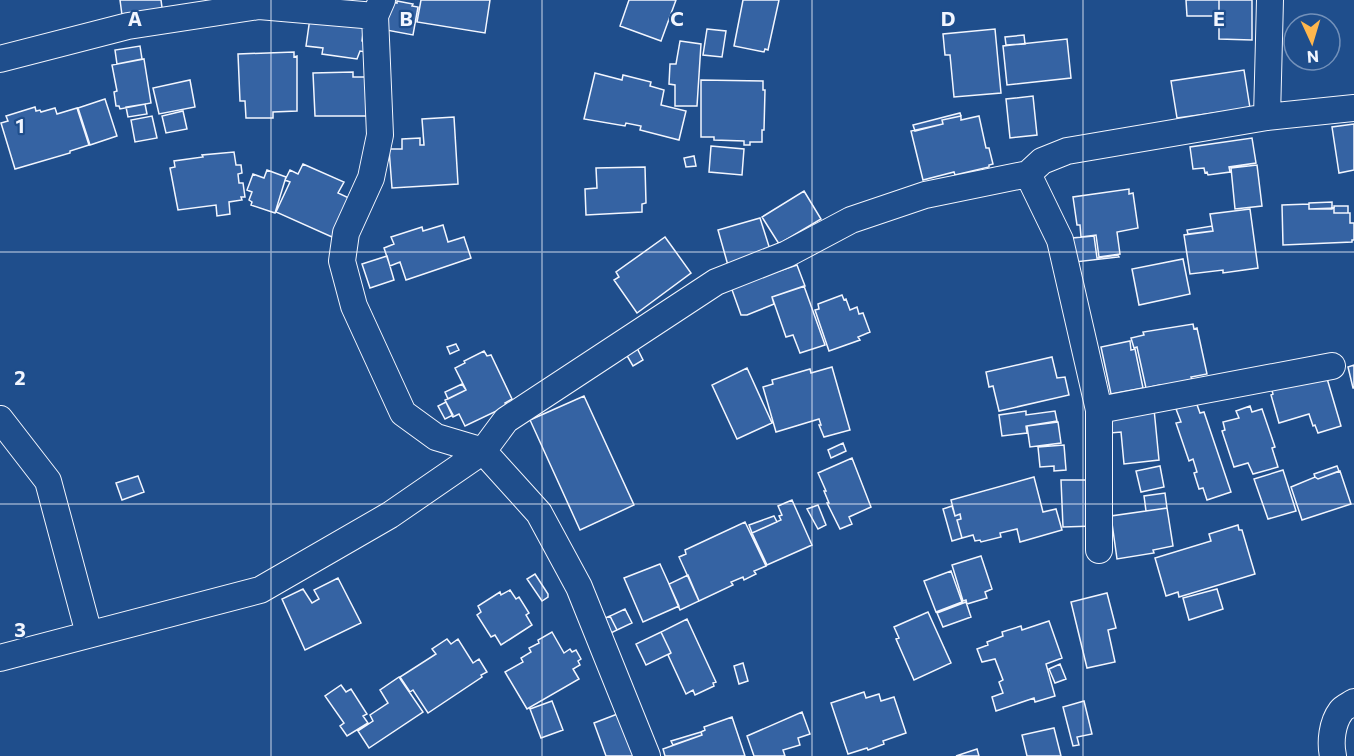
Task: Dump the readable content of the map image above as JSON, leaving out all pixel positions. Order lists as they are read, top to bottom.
{
  "north": "bottom",
  "grid": {
    "columns": [
      "A",
      "B",
      "C",
      "D",
      "E"
    ],
    "rows": ["1", "2", "3"]
  }
}
